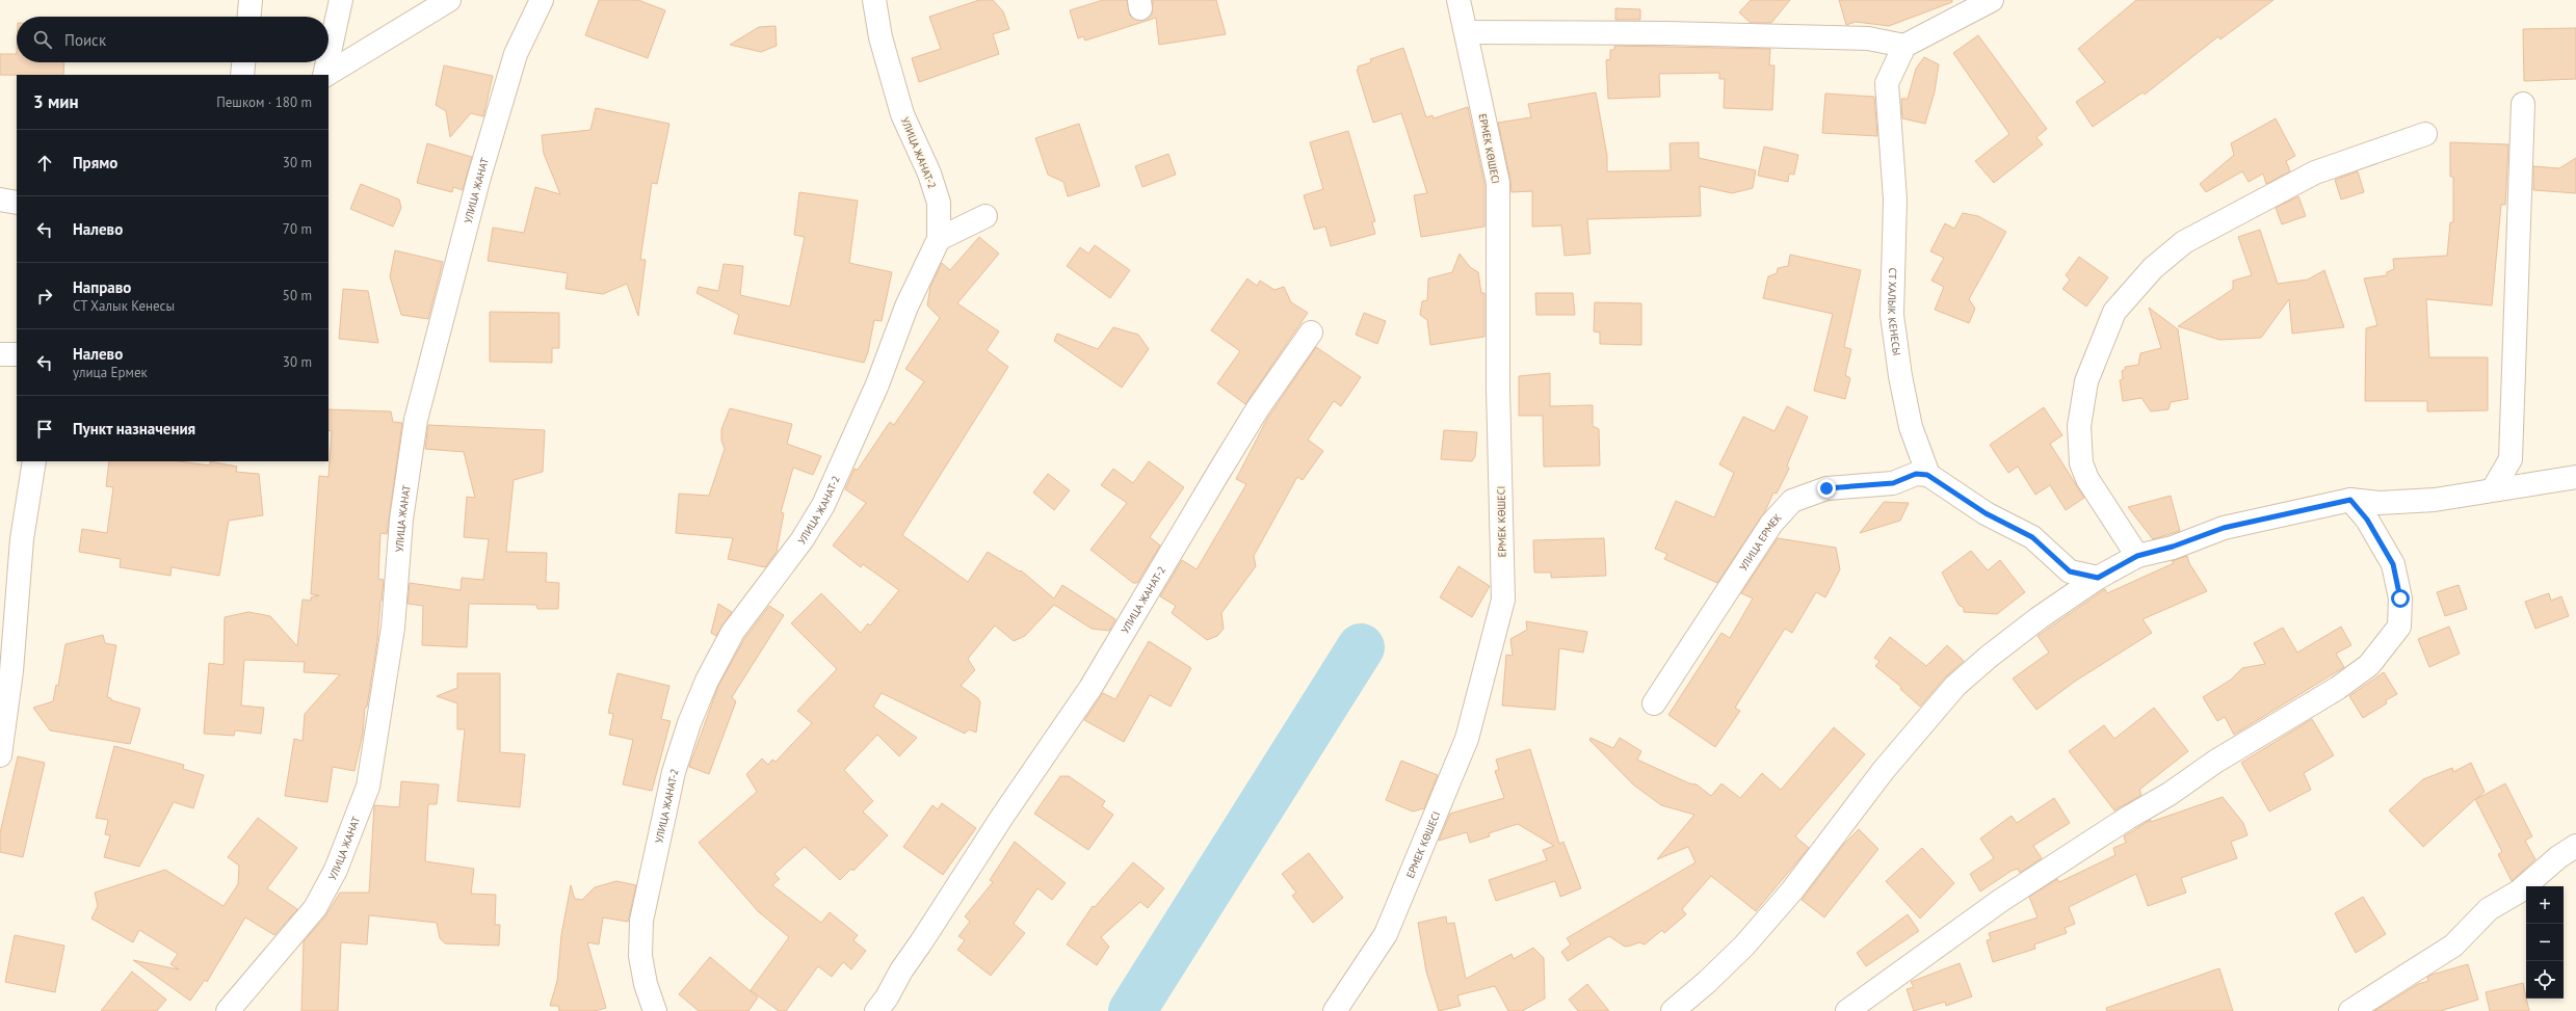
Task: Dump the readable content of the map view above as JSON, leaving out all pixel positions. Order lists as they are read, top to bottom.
{
  "streets": {
    "street": [
      "ЕРМЕК КӨШЕСІ",
      "УЛИЦА ЖАНАТ-2",
      "УЛИЦА ЖАНАТ",
      "СТ ХАЛЫК КЕНЕСЫ",
      "УЛИЦА ЕРМЕК"
    ]
  },
  "crossings": [
    ["СТ ХАЛЫК КЕНЕСЫ", "УЛИЦА ЕРМЕК"]
  ],
  "page": {
    "search": "Поиск",
    "heading": ["3 мин", "Пешком · 180 m"],
    "list": [
      ["Прямо", "30 m"],
      ["Налево", "70 m"],
      ["Направо", "СТ Халык Кенесы", "50 m"],
      ["Налево", "улица Ермек", "30 m"],
      "Пункт назначения"
    ],
    "map_buttons": ["+", "−"]
  }
}
